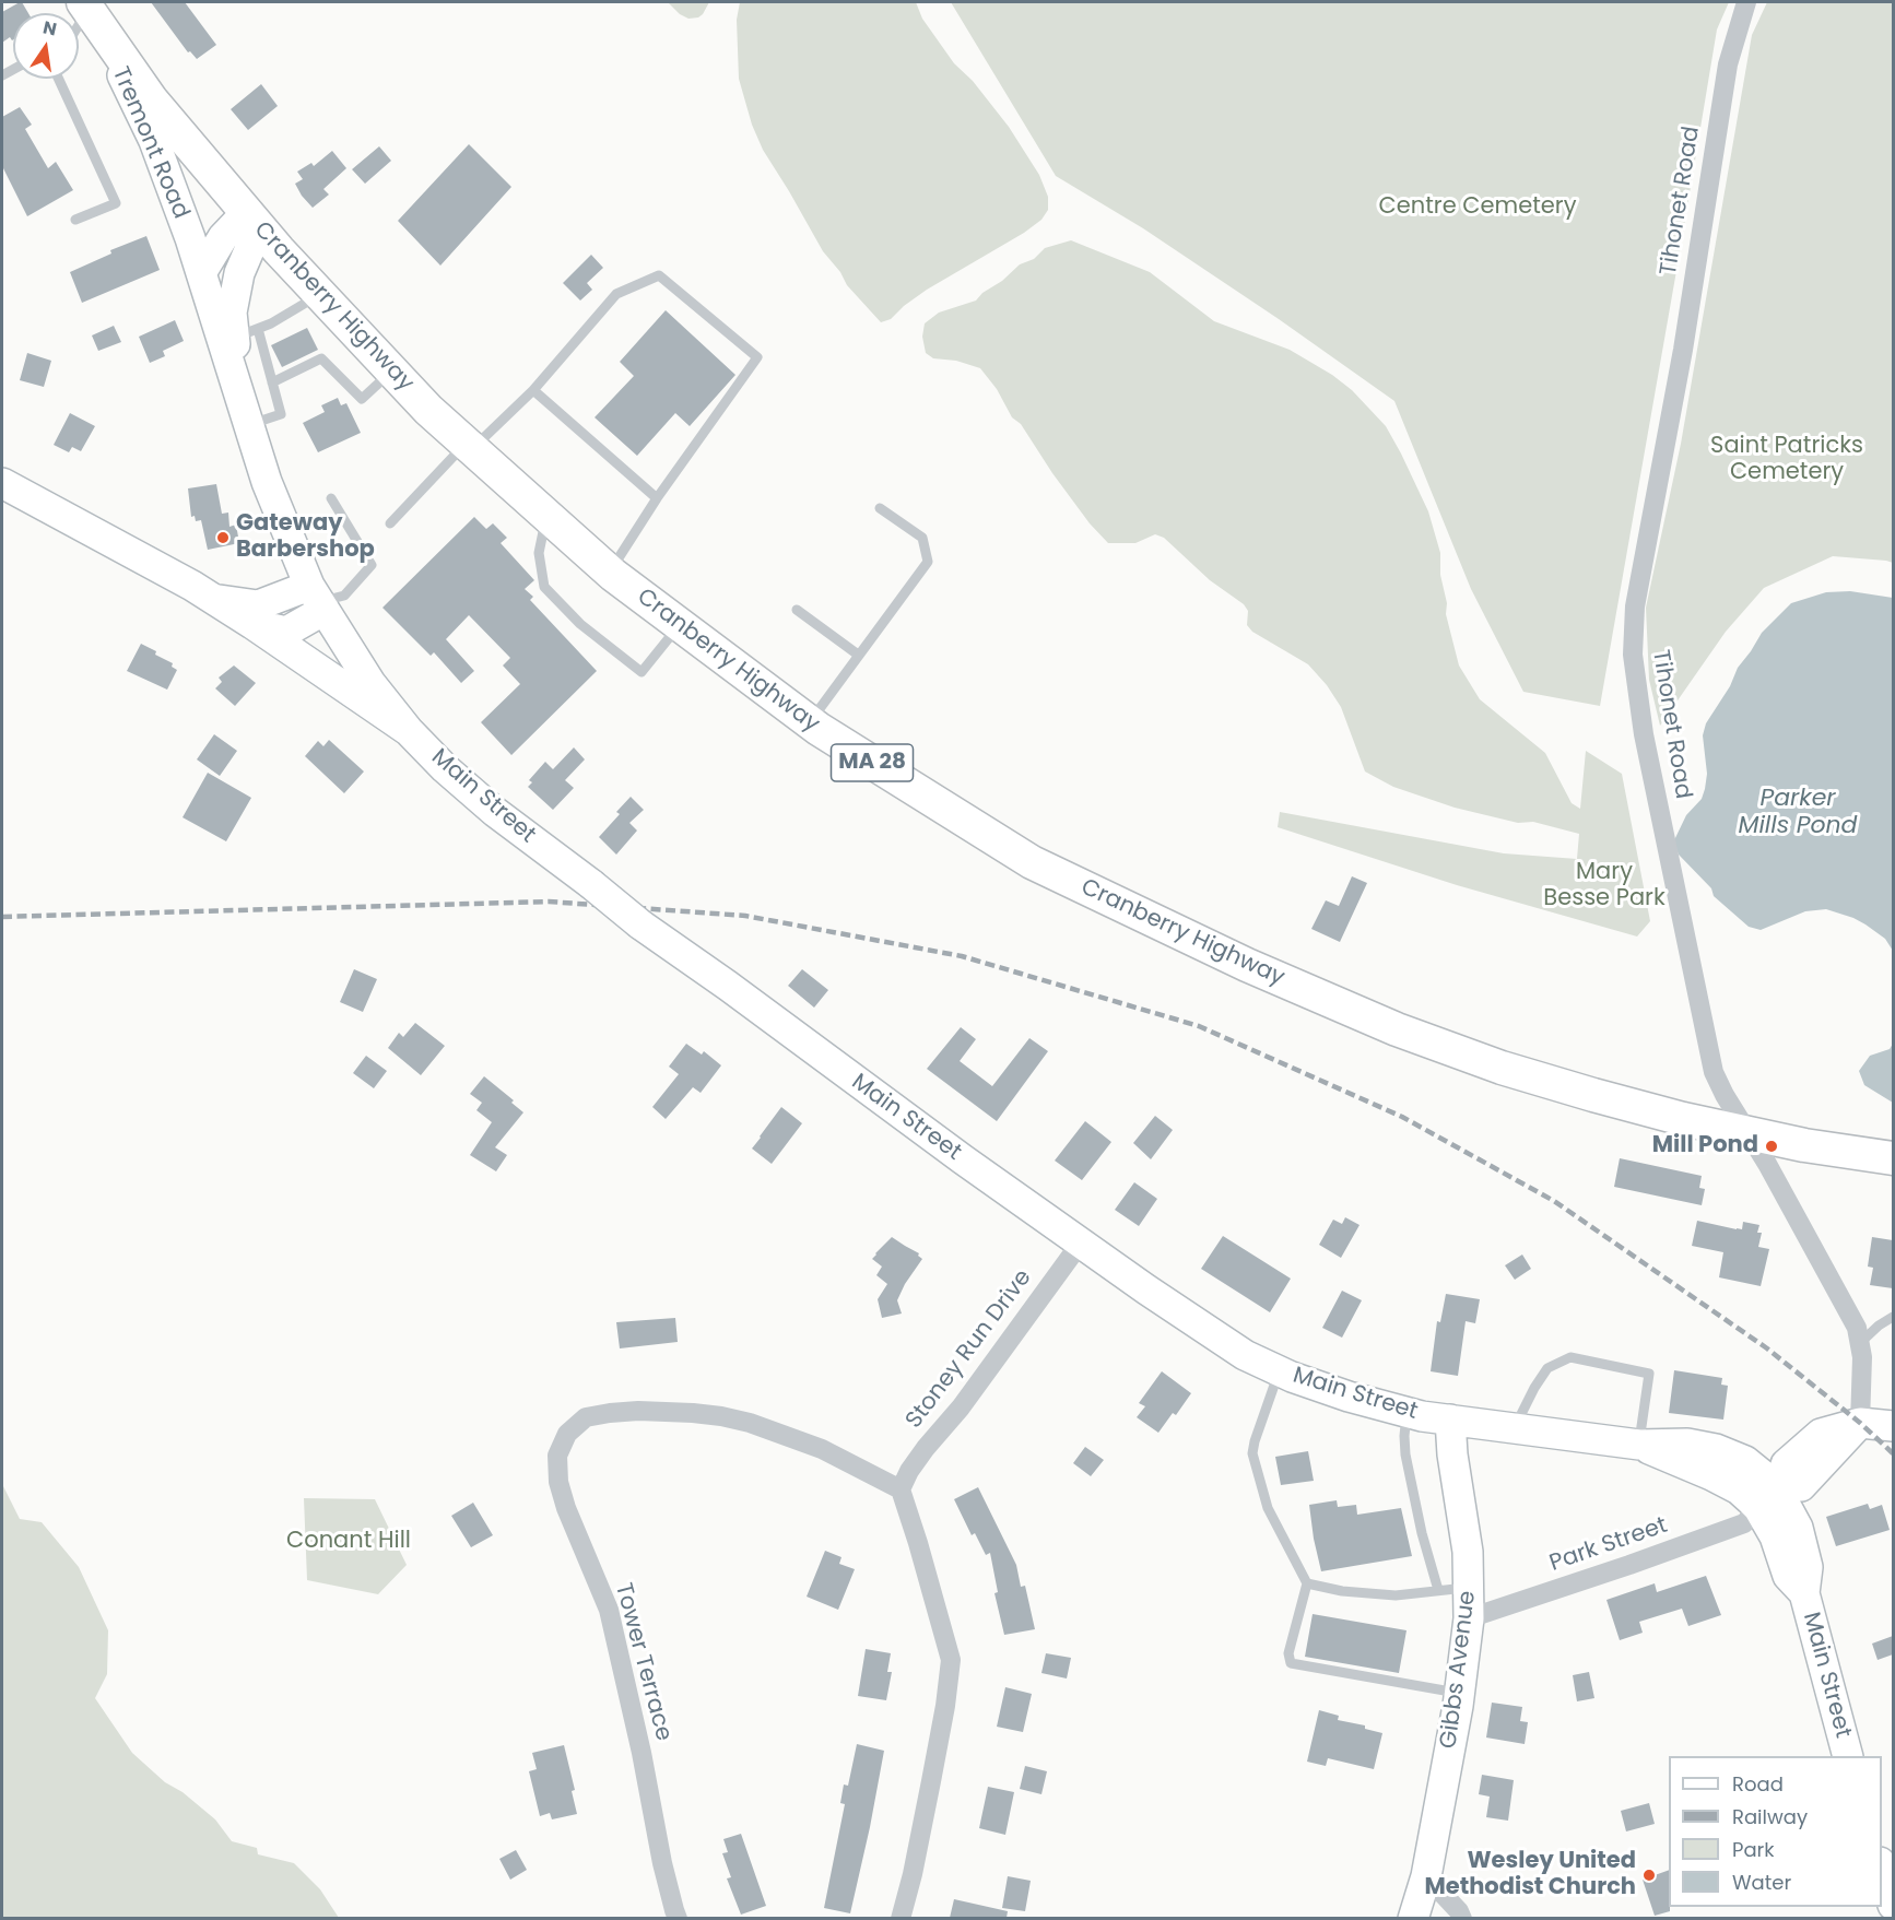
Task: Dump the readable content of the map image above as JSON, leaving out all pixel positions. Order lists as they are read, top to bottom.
{
  "streets": {
    "main road": [
      "Tremont Road",
      "Cranberry Highway",
      "MA 28",
      "Main Street",
      "Gibbs Avenue"
    ],
    "street": [
      "Tihonet Road",
      "Stoney Run Drive",
      "Park Street",
      "Tower Terrace"
    ]
  },
  "crossings": [
    ["Tremont Road", "Cranberry Highway"],
    ["Tremont Road", "Main Street"],
    ["Tihonet Road", "Cranberry Highway"],
    ["Main Street", "Stoney Run Drive"],
    ["Main Street", "Park Street"],
    ["Main Street", "Gibbs Avenue"],
    ["Stoney Run Drive", "Tower Terrace"],
    ["Park Street", "Gibbs Avenue"]
  ],
  "water": ["Parker Mills Pond"],
  "parks": [
    "Centre Cemetery",
    "Saint Patricks Cemetery",
    "Mary Besse Park",
    "Conant Hill"
  ],
  "places": ["Gateway Barbershop", "Mill Pond", "Wesley United Methodist Church"],
  "legend": [
    "Road",
    "Railway",
    "Park",
    "Water"
  ],
  "north": "top"
}
